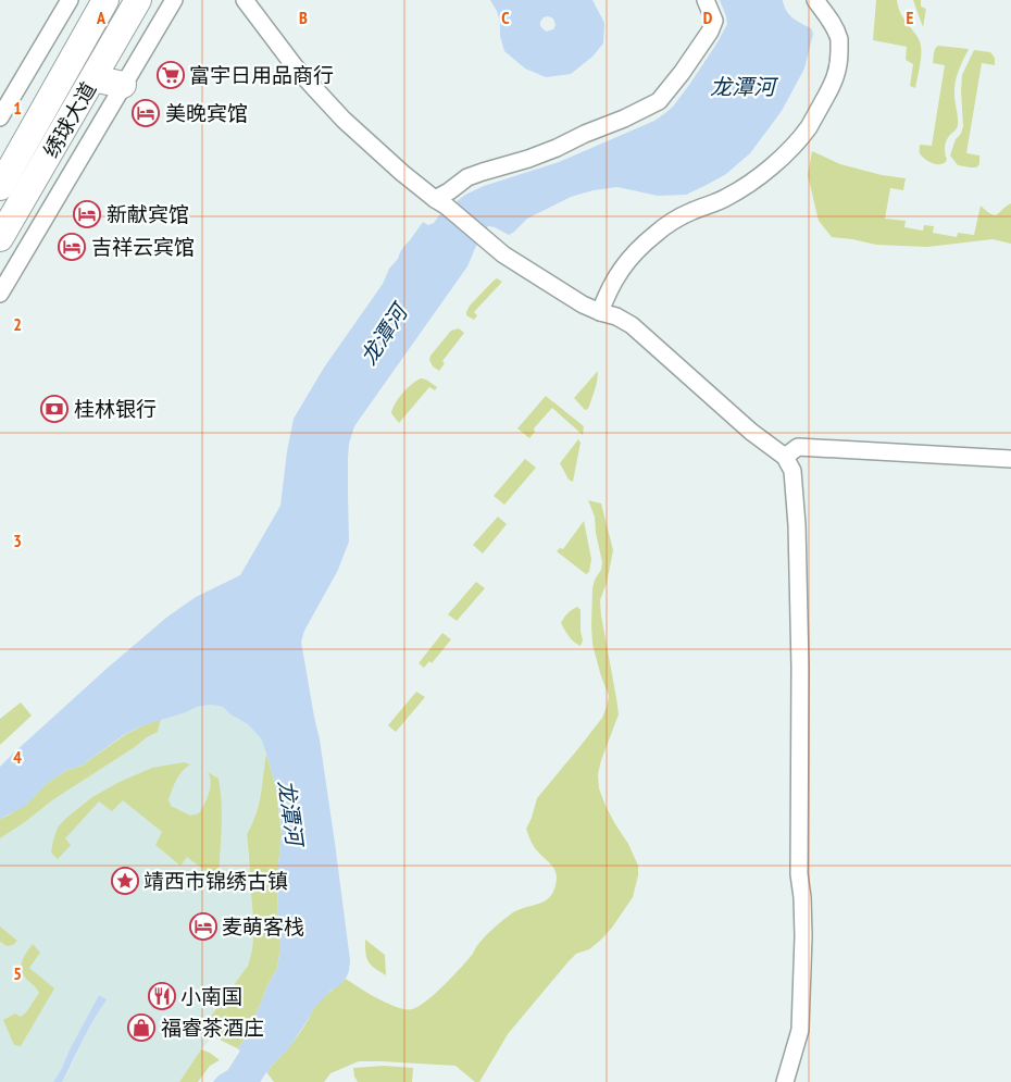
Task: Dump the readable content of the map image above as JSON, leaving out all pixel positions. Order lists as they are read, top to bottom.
{
  "streets": {
    "main road": ["绣球大道"]
  },
  "water": ["龙潭河"],
  "places": {
    "supermarket": ["富宇日用品商行"],
    "hotel": [
      "美晚宾馆",
      "新献宾馆",
      "吉祥云宾馆",
      "麦萌客栈"
    ],
    "bank": ["桂林银行"],
    "place": ["靖西市锦绣古镇"],
    "restaurant": ["小南国"],
    "shop": ["福睿茶酒庄"]
  },
  "grid": {
    "columns": [
      "A",
      "B",
      "C",
      "D",
      "E"
    ],
    "rows": [
      "1",
      "2",
      "3",
      "4",
      "5"
    ]
  }
}
